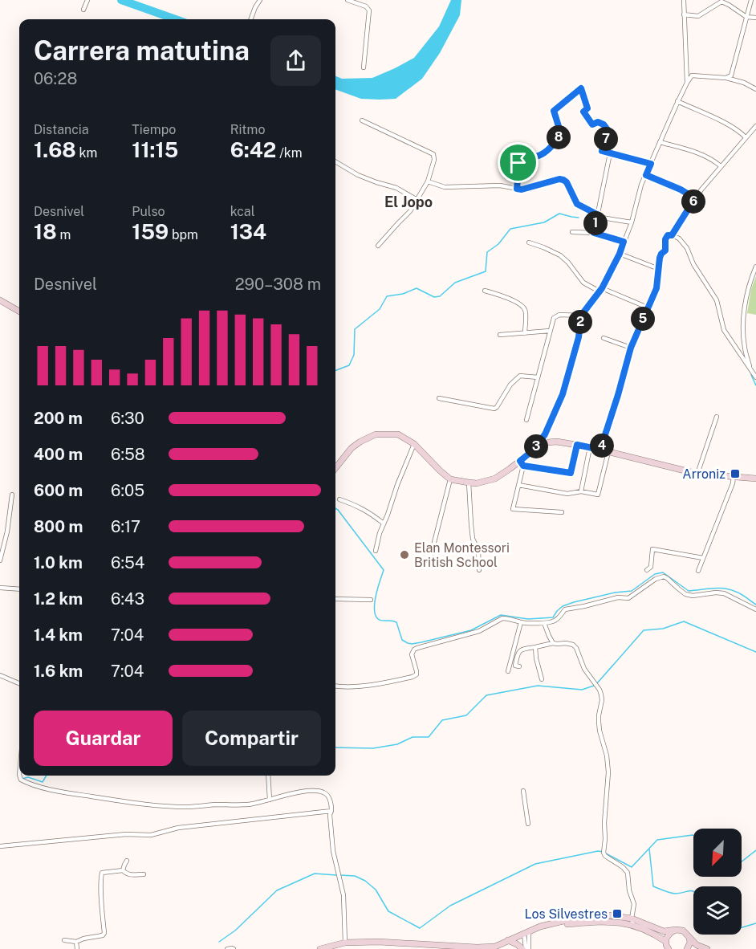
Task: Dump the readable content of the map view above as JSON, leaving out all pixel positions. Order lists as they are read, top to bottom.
{
  "districts": ["El Jopo"],
  "places": {
    "transit": ["Arroniz", "Los Silvestres"],
    "other": ["Elan Montessori British School"]
  },
  "north": "bottom left",
  "page": {
    "heading": ["Carrera matutina", "06:28"],
    "stats": [
      ["Distancia", "1.68 km"],
      ["Tiempo", "11:15"],
      ["Ritmo", "6:42 /km"],
      ["Desnivel", "18 m"],
      ["Pulso", "159 bpm"],
      ["kcal", "134"]
    ],
    "pins": [
      "8",
      "7",
      "6",
      "1",
      "5",
      "2",
      "4",
      "3"
    ],
    "chart": ["Desnivel", "290–308 m"],
    "list": [
      {
        "name": "200 m",
        "note": "6:30"
      },
      {
        "name": "400 m",
        "note": "6:58"
      },
      {
        "name": "600 m",
        "note": "6:05"
      },
      {
        "name": "800 m",
        "note": "6:17"
      },
      {
        "name": "1.0 km",
        "note": "6:54"
      },
      {
        "name": "1.2 km",
        "note": "6:43"
      },
      {
        "name": "1.4 km",
        "note": "7:04"
      },
      {
        "name": "1.6 km",
        "note": "7:04"
      }
    ],
    "buttons": ["Guardar", "Compartir"]
  }
}
